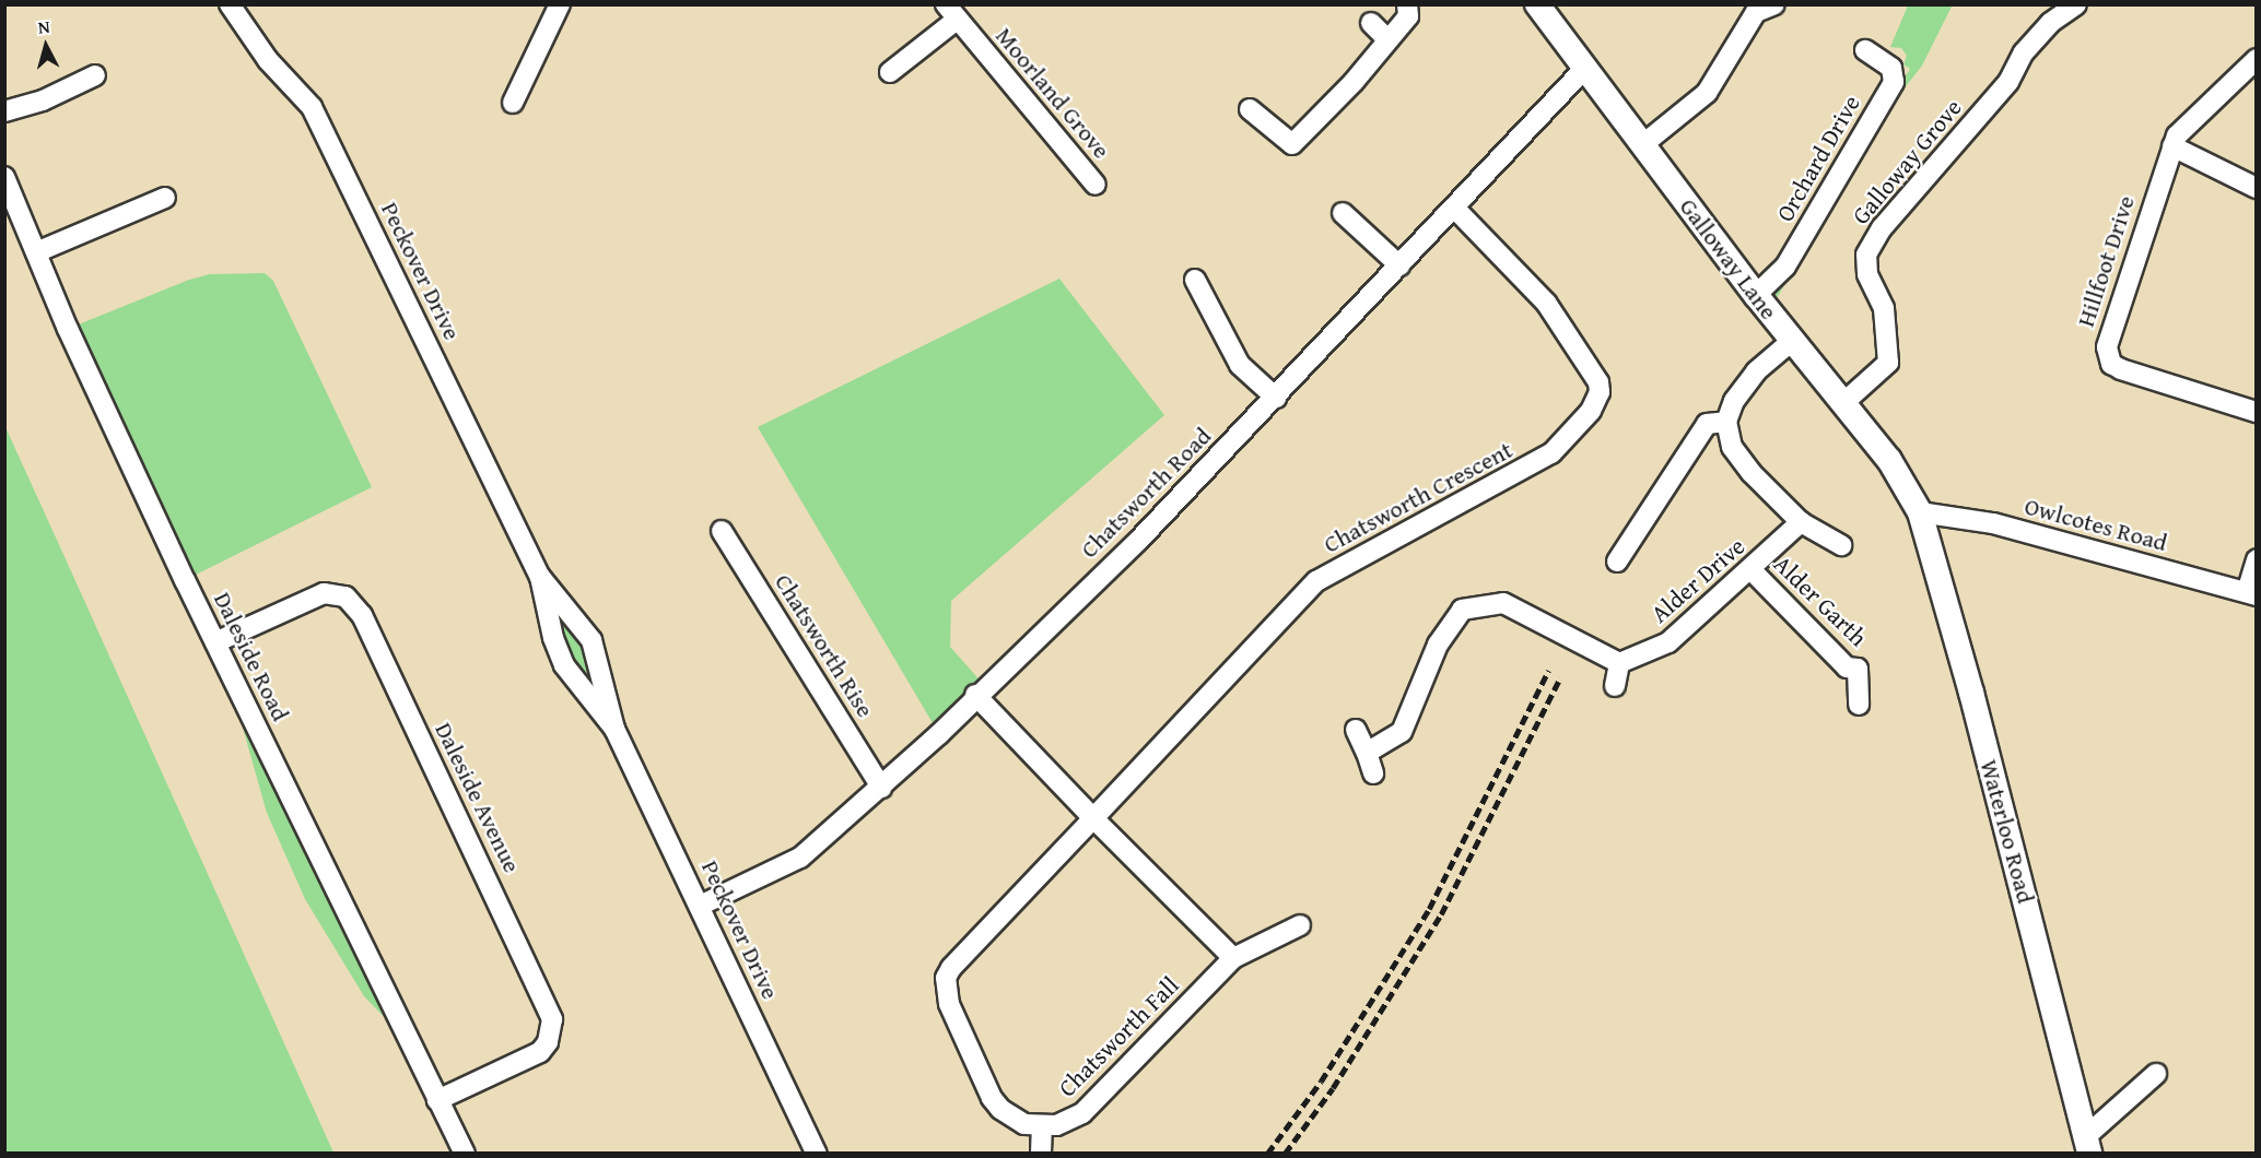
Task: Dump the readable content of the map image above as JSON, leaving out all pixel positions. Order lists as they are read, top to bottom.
{
  "streets": {
    "main road": ["Galloway Lane", "Waterloo Road"],
    "street": [
      "Moorland Grove",
      "Orchard Drive",
      "Galloway Grove",
      "Hillfoot Drive",
      "Peckover Drive",
      "Chatsworth Road",
      "Chatsworth Crescent",
      "Owlcotes Road",
      "Alder Drive",
      "Alder Garth",
      "Chatsworth Rise",
      "Daleside Road",
      "Daleside Avenue",
      "Chatsworth Fall"
    ]
  },
  "crossings": [
    ["Orchard Drive", "Galloway Lane"],
    ["Galloway Grove", "Galloway Lane"],
    ["Galloway Lane", "Chatsworth Road"],
    ["Galloway Lane", "Owlcotes Road"],
    ["Galloway Lane", "Waterloo Road"],
    ["Peckover Drive", "Chatsworth Road"],
    ["Chatsworth Road", "Chatsworth Crescent"],
    ["Chatsworth Road", "Chatsworth Rise"],
    ["Owlcotes Road", "Waterloo Road"],
    ["Alder Drive", "Alder Garth"],
    ["Daleside Road", "Daleside Avenue"]
  ],
  "north": "top"
}
